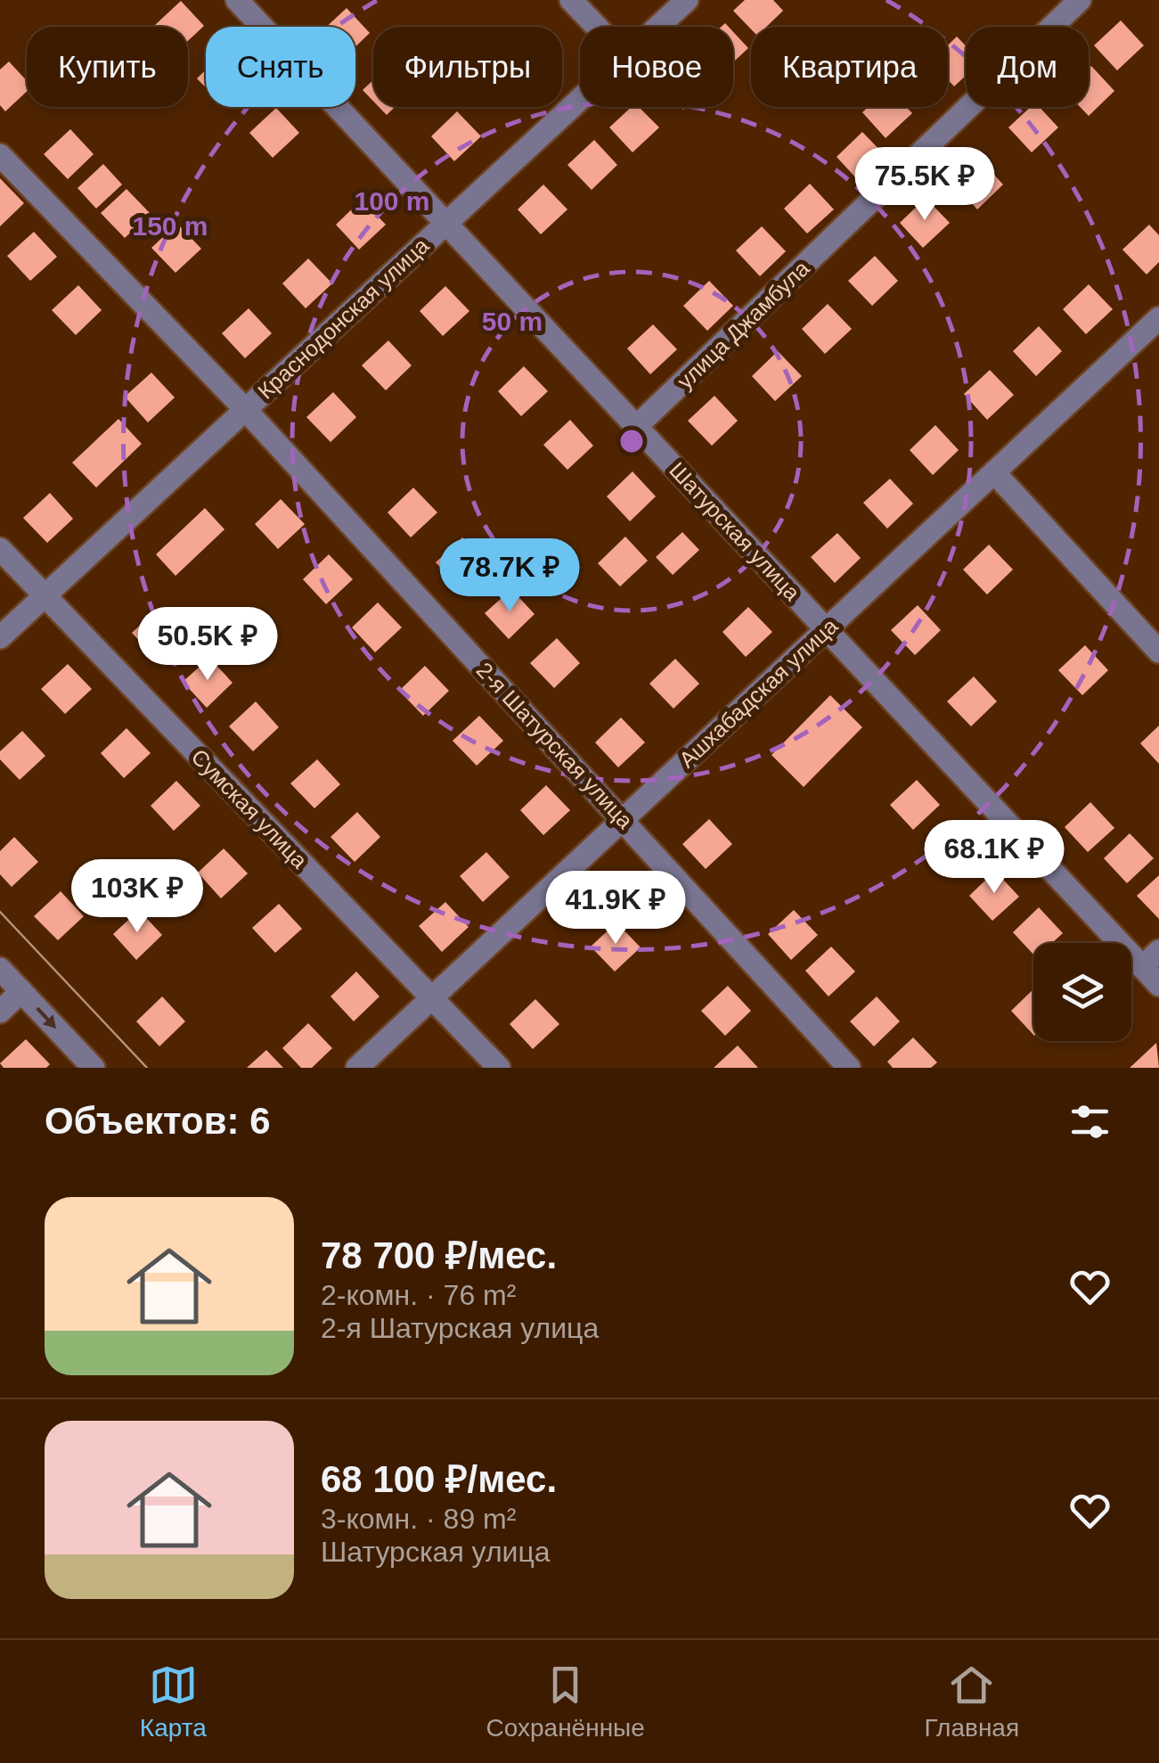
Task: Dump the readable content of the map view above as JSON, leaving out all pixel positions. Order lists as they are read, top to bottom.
{
  "streets": {
    "street": [
      "Краснодонская улица",
      "улица Джамбула",
      "Шатурская улица",
      "Ашхабадская улица",
      "2-я Шатурская улица",
      "Сумская улица"
    ]
  },
  "crossings": [
    ["Краснодонская улица", "Шатурская улица"],
    ["Краснодонская улица", "2-я Шатурская улица"],
    ["Краснодонская улица", "Сумская улица"],
    ["улица Джамбула", "Шатурская улица"],
    ["Шатурская улица", "Ашхабадская улица"],
    ["Ашхабадская улица", "2-я Шатурская улица"],
    ["Ашхабадская улица", "Сумская улица"]
  ],
  "page": {
    "chip": [
      "Купить",
      "Снять",
      "Фильтры",
      "Новое",
      "Квартира",
      "Дом"
    ],
    "price": [
      "75.5K ₽",
      "78.7K ₽",
      "50.5K ₽",
      "68.1K ₽",
      "103K ₽",
      "41.9K ₽"
    ],
    "heading": "Объектов: 6",
    "list": [
      {
        "name": "78 700 ₽/мес.",
        "note": "2-комн. · 76 m² · 2-я Шатурская улица"
      },
      {
        "name": "68 100 ₽/мес.",
        "note": "3-комн. · 89 m² · Шатурская улица"
      }
    ],
    "tabs": ["Карта", "Сохранённые", "Главная"]
  },
  "rings": ["100 m", "150 m", "50 m"]
}
